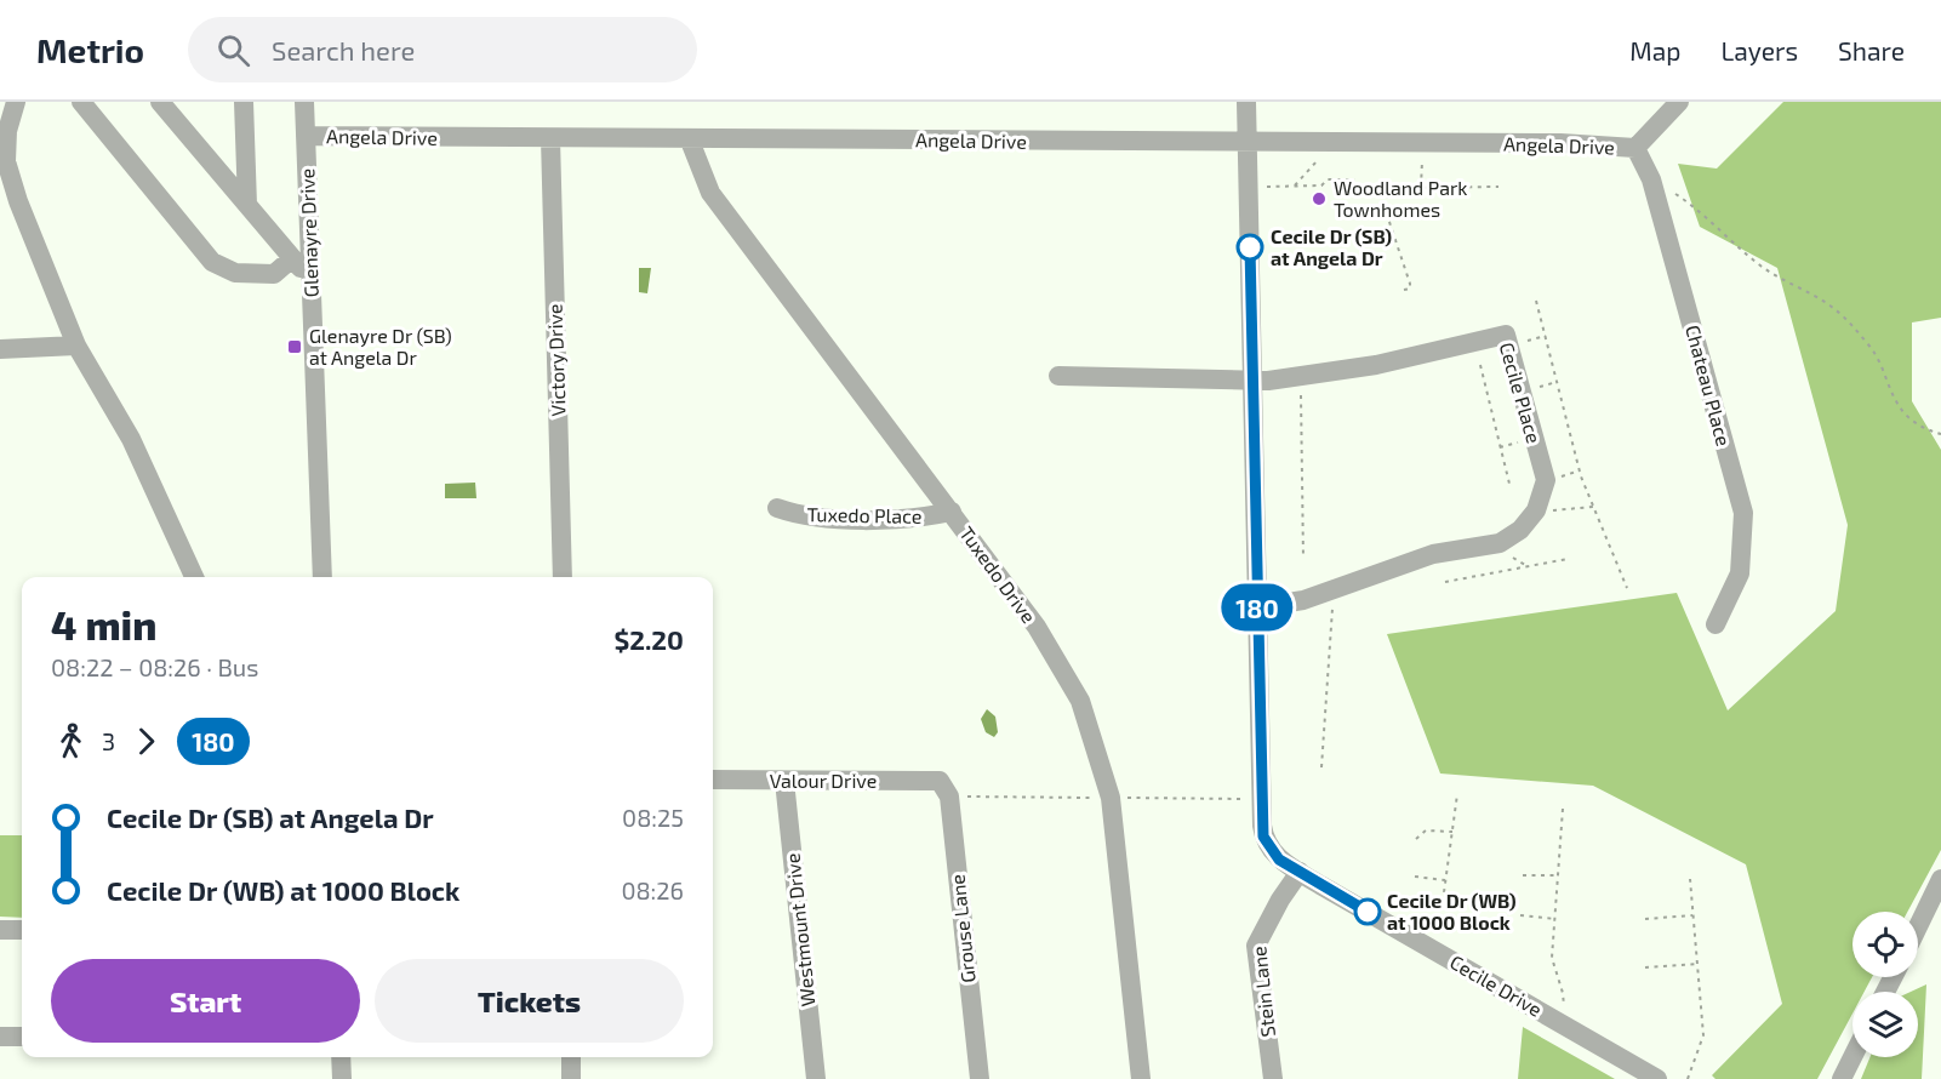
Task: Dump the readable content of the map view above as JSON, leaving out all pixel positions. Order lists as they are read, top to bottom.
{
  "streets": {
    "street": [
      "Angela Drive",
      "Glenayre Drive",
      "Victory Drive",
      "Chateau Place",
      "Cecile Place",
      "Tuxedo Place",
      "Tuxedo Drive",
      "Valour Drive",
      "Grouse Lane",
      "Westmount Drive",
      "Cecile Drive",
      "Stein Lane"
    ]
  },
  "crossings": [
    ["Angela Drive", "Glenayre Drive"],
    ["Angela Drive", "Victory Drive"],
    ["Angela Drive", "Chateau Place"],
    ["Angela Drive", "Tuxedo Drive"],
    ["Angela Drive", "Cecile Drive"],
    ["Cecile Place", "Cecile Drive"],
    ["Tuxedo Place", "Tuxedo Drive"],
    ["Valour Drive", "Grouse Lane"],
    ["Valour Drive", "Westmount Drive"],
    ["Cecile Drive", "Stein Lane"]
  ],
  "places": {
    "other": ["Woodland Park Townhomes", "Cecile Dr (SB) at Angela Dr", "Cecile Dr (WB) at 1000 Block"],
    "transit": ["Glenayre Dr (SB) at Angela Dr"]
  },
  "lines": ["bus line 180"],
  "page": {
    "header": "Metrio",
    "search": "Search here",
    "nav": ["Map", "Layers", "Share"],
    "on_map": "180",
    "heading": ["4 min", "08:22 – 08:26 · Bus", "$2.20"],
    "legs": ["3", "180"],
    "list": [
      {
        "name": "Cecile Dr (SB) at Angela Dr",
        "value": "08:25"
      },
      {
        "name": "Cecile Dr (WB) at 1000 Block",
        "value": "08:26"
      }
    ],
    "buttons": ["Start", "Tickets"]
  }
}
